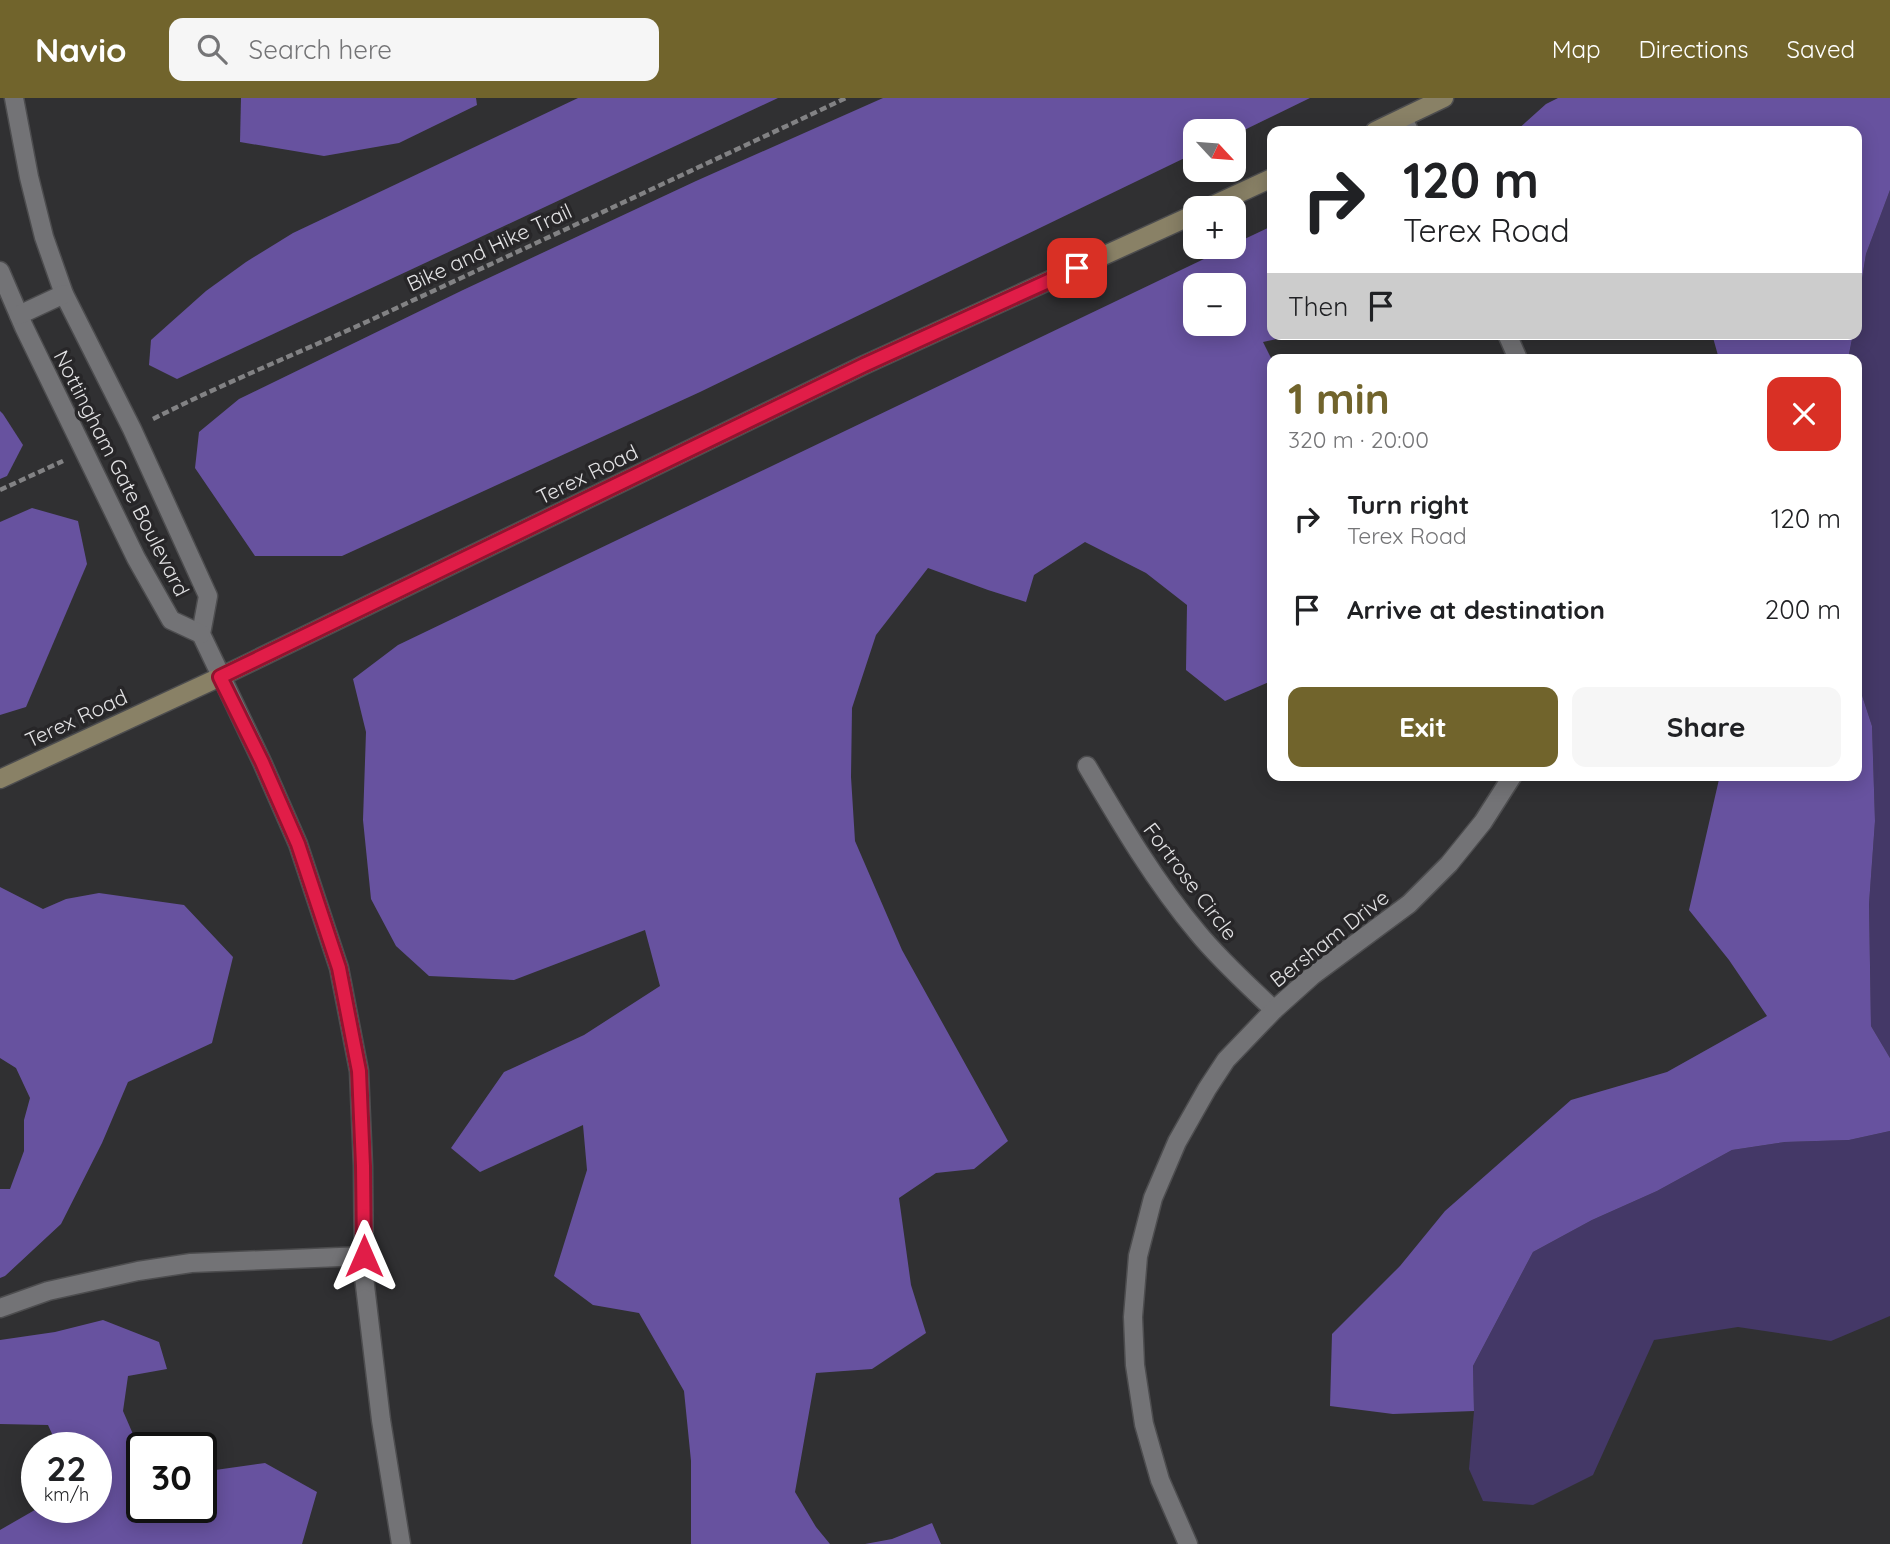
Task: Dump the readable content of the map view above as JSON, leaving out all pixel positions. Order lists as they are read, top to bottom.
{
  "streets": {
    "main road": ["Terex Road"],
    "street": ["Nottingham Gate Boulevard", "Fortrose Circle", "Bersham Drive"],
    "path": ["Bike and Hike Trail"]
  },
  "crossings": [
    ["Fortrose Circle", "Bersham Drive"]
  ],
  "north": "bottom right",
  "page": {
    "header": "Navio",
    "search": "Search here",
    "nav": ["Map", "Directions", "Saved"],
    "map_buttons": ["+", "−"],
    "turn": ["120 m", "Terex Road"],
    "then": "Then",
    "heading": ["1 min", "320 m · 20:00"],
    "list": [
      {
        "name": "Turn right",
        "note": "Terex Road",
        "value": "120 m"
      },
      {
        "name": "Arrive at destination",
        "value": "200 m"
      }
    ],
    "buttons": ["Exit", "Share"],
    "speed": "22 km/h",
    "limit": "30"
  }
}
